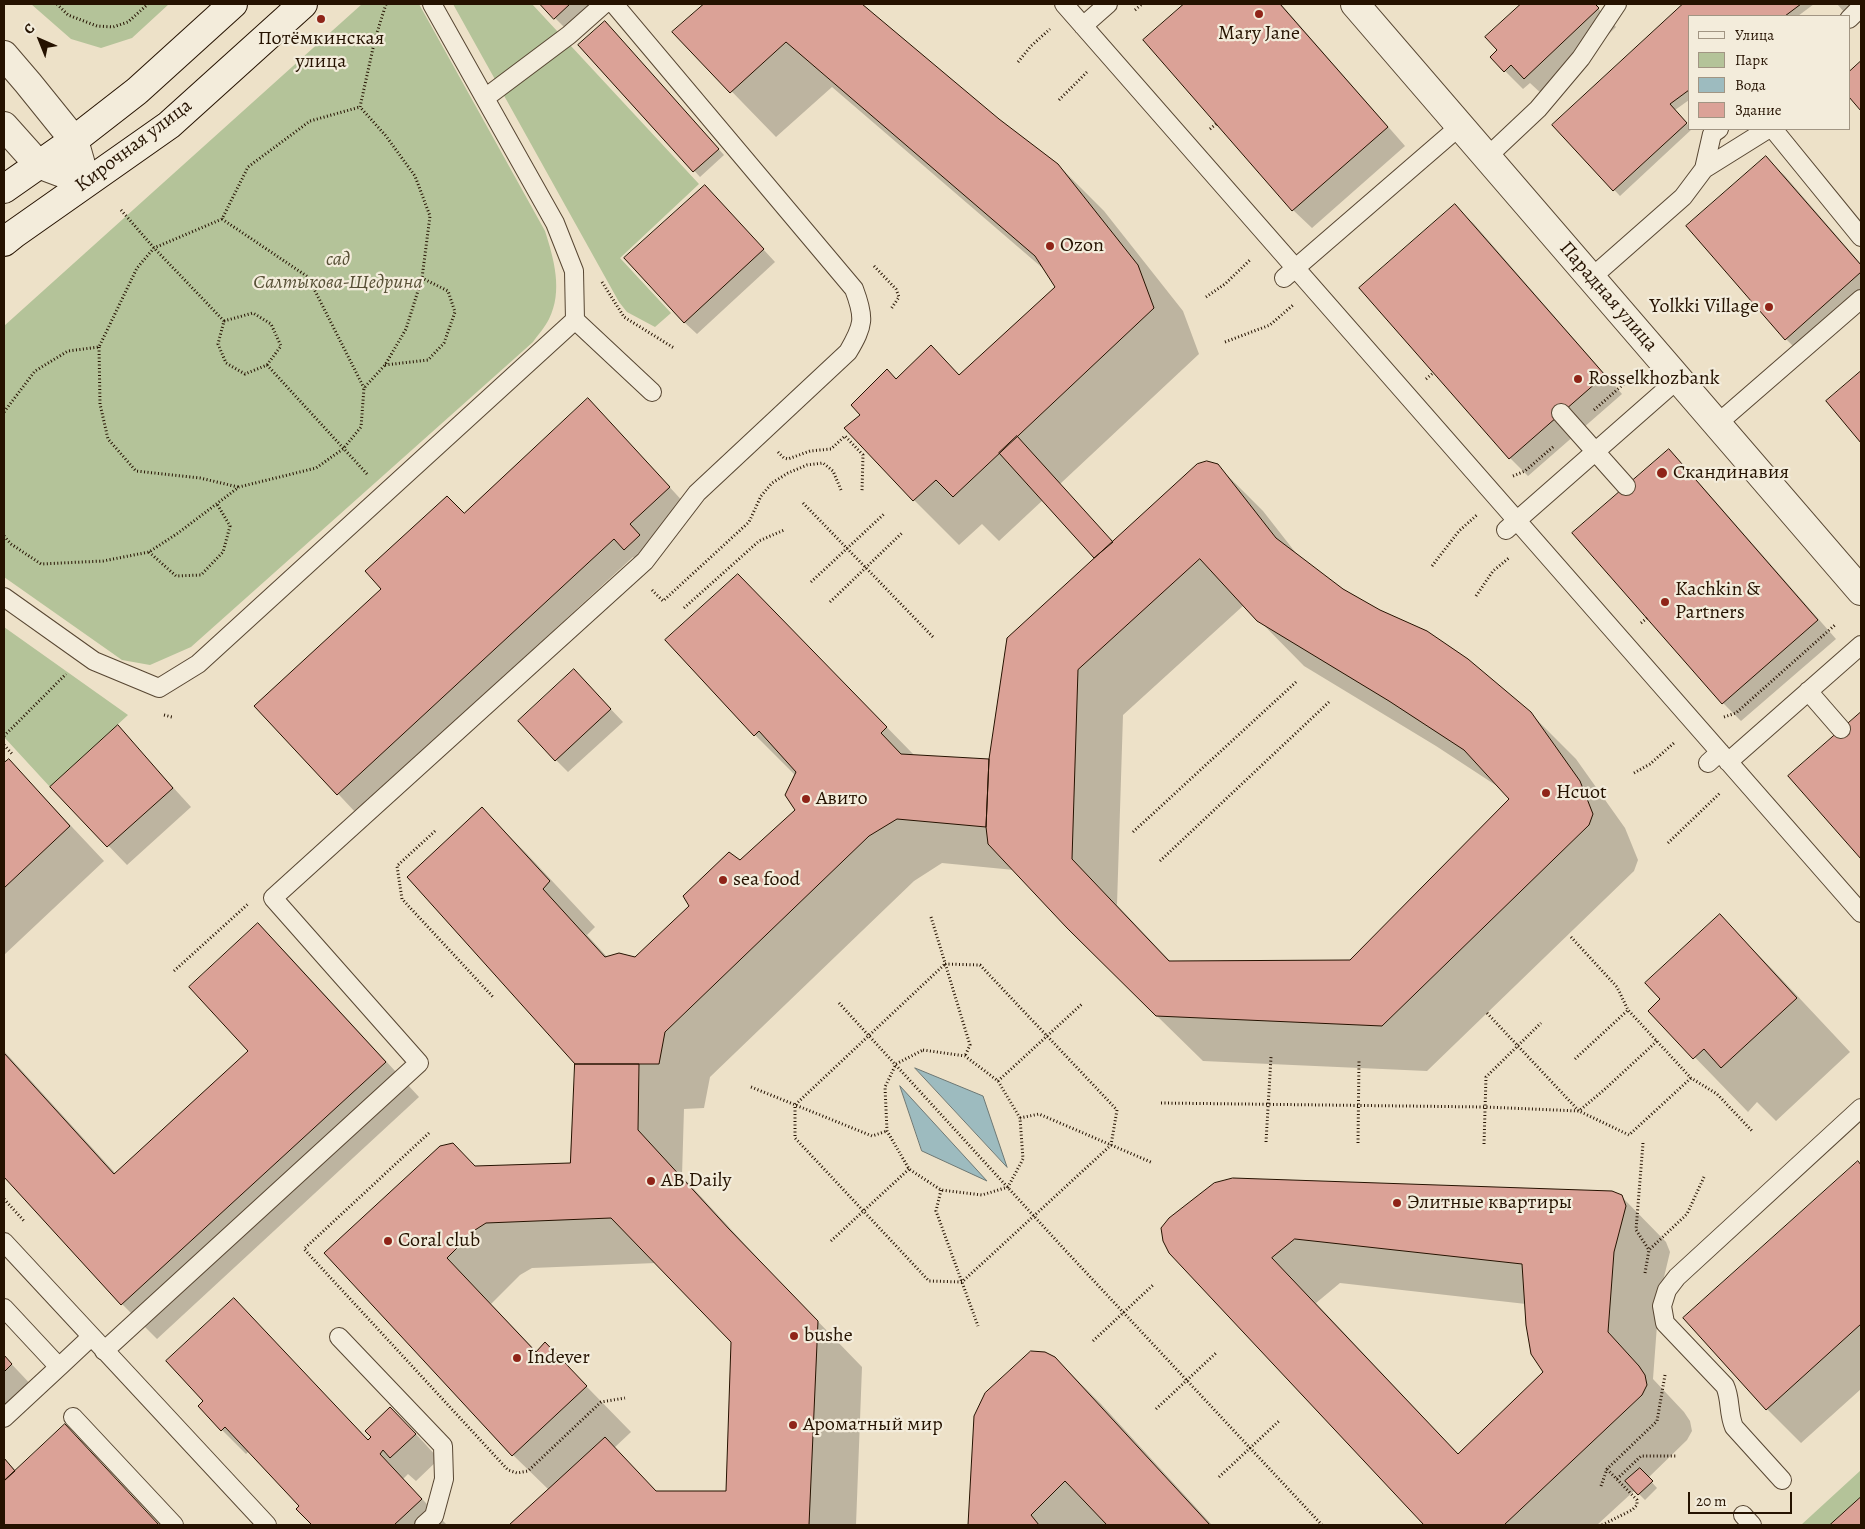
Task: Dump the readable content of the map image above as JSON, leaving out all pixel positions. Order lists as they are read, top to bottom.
{
  "streets": {
    "street": ["Кирочная улица", "Парадная улица"]
  },
  "parks": ["сад Салтыкова-Щедрина"],
  "places": [
    "Mary Jane",
    "Потёмкинская улица",
    "Ozon",
    "Yolkki Village",
    "Rosselkhozbank",
    "Скандинавия",
    "Kachkin & Partners",
    "Hcuot",
    "Авито",
    "sea food",
    "АВ Daily",
    "Элитные квартиры",
    "Coral club",
    "bushe",
    "Indever",
    "Ароматный мир"
  ],
  "legend": [
    "Улица",
    "Парк",
    "Вода",
    "Здание"
  ],
  "scale_bar": "20 m",
  "north": "top left"
}
